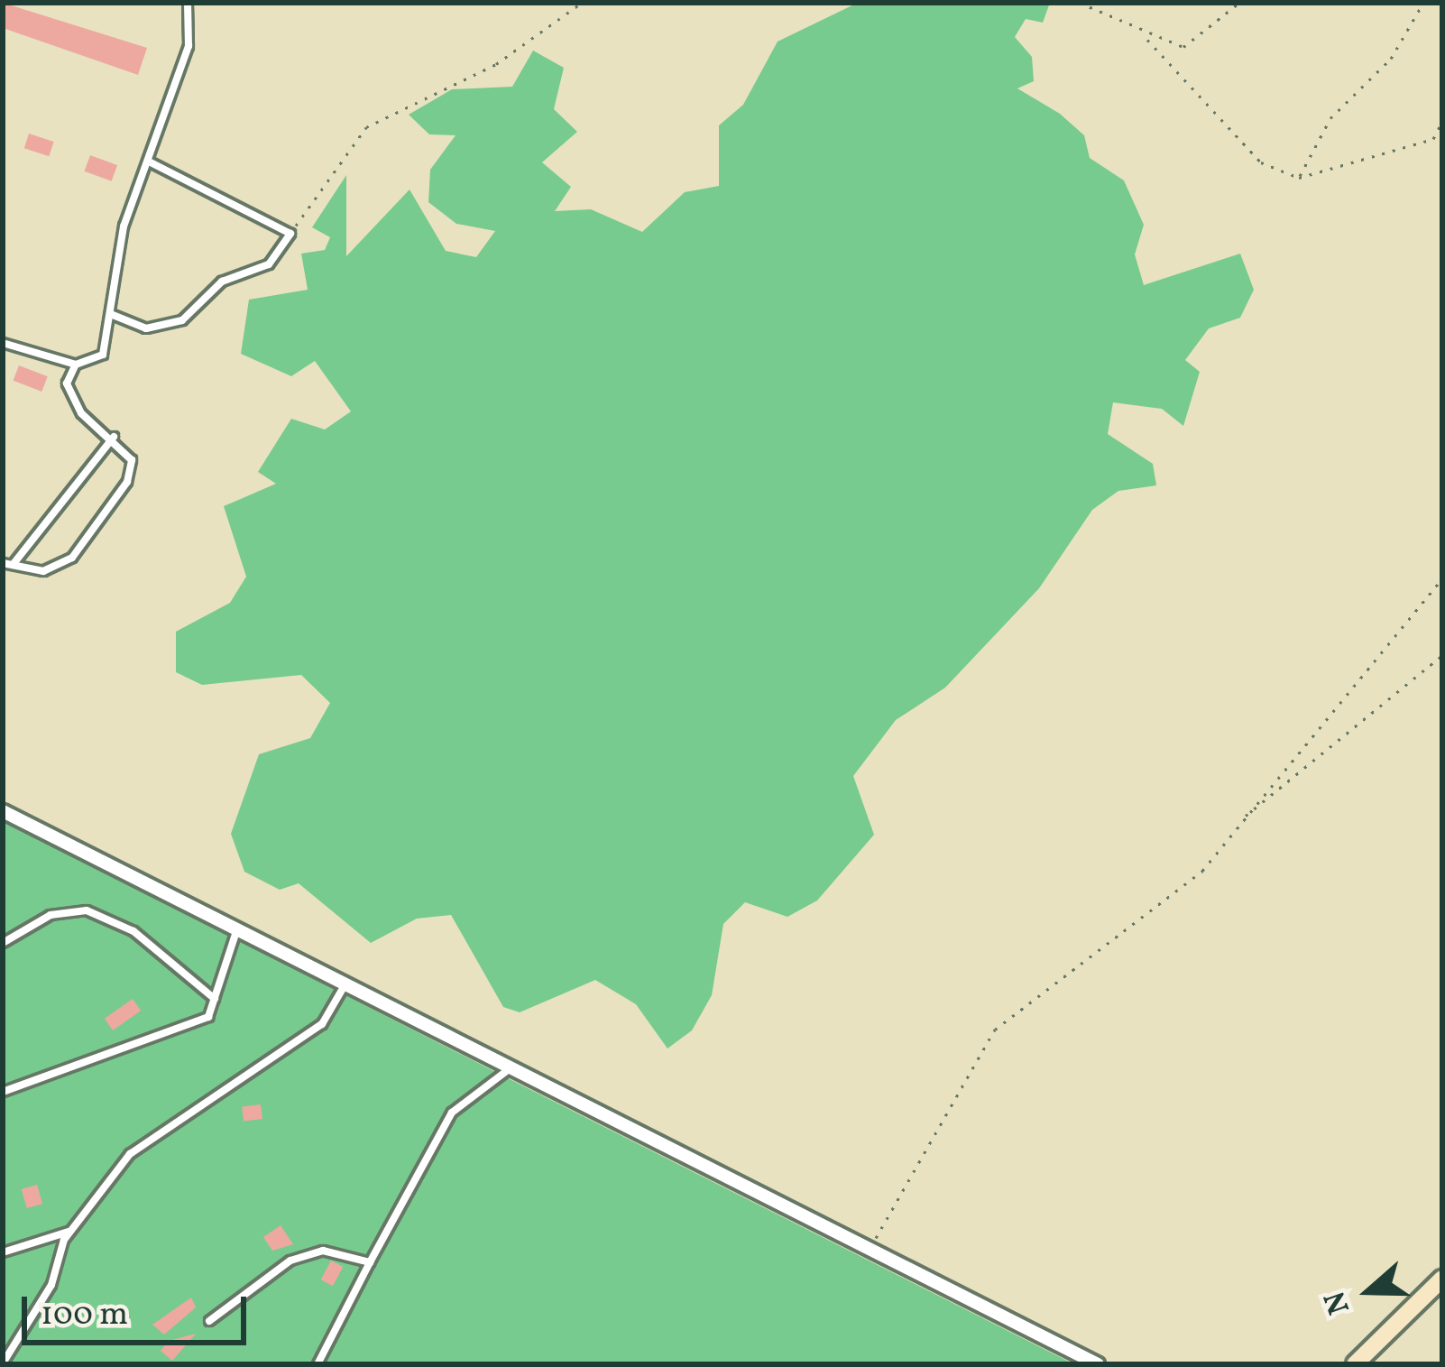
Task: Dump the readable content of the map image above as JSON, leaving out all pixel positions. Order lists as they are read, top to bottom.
{
  "scale_bar": "100 m",
  "north": "left"
}
